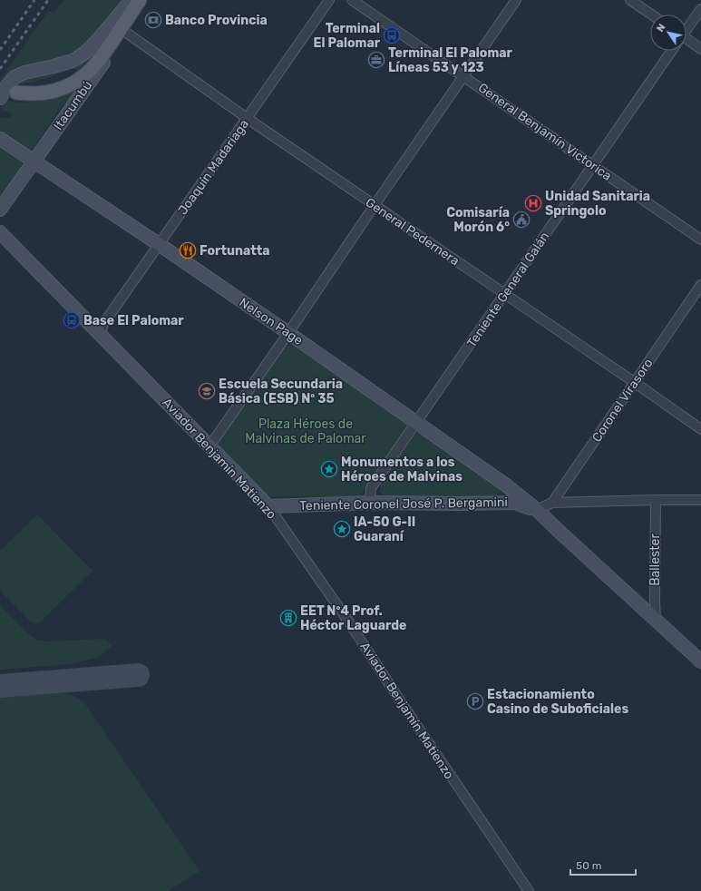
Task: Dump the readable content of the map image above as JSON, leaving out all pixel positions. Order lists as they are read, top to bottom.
{
  "streets": {
    "street": [
      "Itacumbú",
      "General Benjamín Victorica",
      "Joaquín Madariaga",
      "General Pedernera",
      "Teniente General Galán",
      "Nelson Page",
      "Coronel Virasoro",
      "Aviador Benjamín Matienzo",
      "Teniente Coronel José P. Bergamini",
      "Ballester"
    ]
  },
  "crossings": [
    ["Itacumbú", "General Pedernera"],
    ["Itacumbú", "Nelson Page"],
    ["General Benjamín Victorica", "Teniente General Galán"],
    ["Joaquín Madariaga", "General Pedernera"],
    ["Joaquín Madariaga", "Nelson Page"],
    ["Joaquín Madariaga", "Aviador Benjamín Matienzo"],
    ["General Pedernera", "Teniente General Galán"],
    ["General Pedernera", "Coronel Virasoro"],
    ["Teniente General Galán", "Nelson Page"],
    ["Teniente General Galán", "Teniente Coronel José P. Bergamini"],
    ["Nelson Page", "Teniente Coronel José P. Bergamini"],
    ["Nelson Page", "Ballester"],
    ["Aviador Benjamín Matienzo", "Teniente Coronel José P. Bergamini"]
  ],
  "parks": ["Plaza Héroes de Malvinas de Palomar"],
  "places": {
    "bank": ["Banco Provincia"],
    "bus stop": ["Terminal El Palomar", "Base El Palomar"],
    "office": ["Terminal El Palomar Líneas 53 y 123"],
    "hospital": ["Unidad Sanitaria Springolo"],
    "public building": ["Comisaría Morón 6°"],
    "restaurant": ["Fortunatta"],
    "school or university": ["Escuela Secundaria Básica (ESB) Nº 35"],
    "place": ["Monumentos a los Héroes de Malvinas", "IA-50 G-II Guaraní"],
    "building": ["EET Nº4 Prof. Héctor Laguarde"],
    "parking": ["Estacionamiento Casino de Suboficiales"]
  },
  "scale_bar": "50 m",
  "north": "top left"
}
